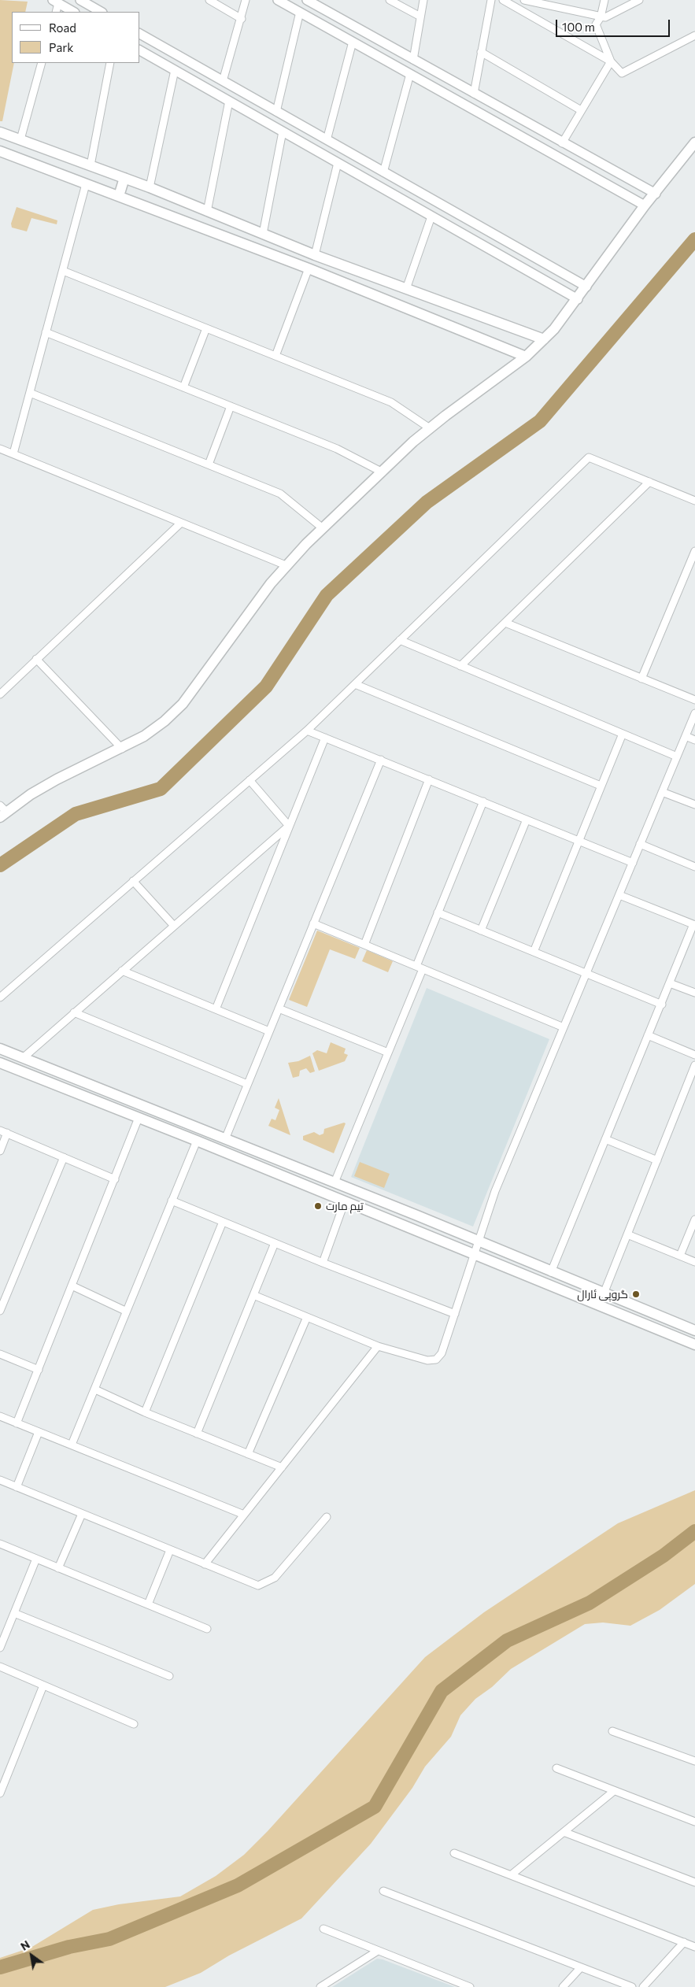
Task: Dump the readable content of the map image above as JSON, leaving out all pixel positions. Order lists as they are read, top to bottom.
{
  "places": ["تیم مارت", "گروپی ئارال"],
  "legend": ["Road", "Park"],
  "scale_bar": "100 m",
  "north": "top left"
}
